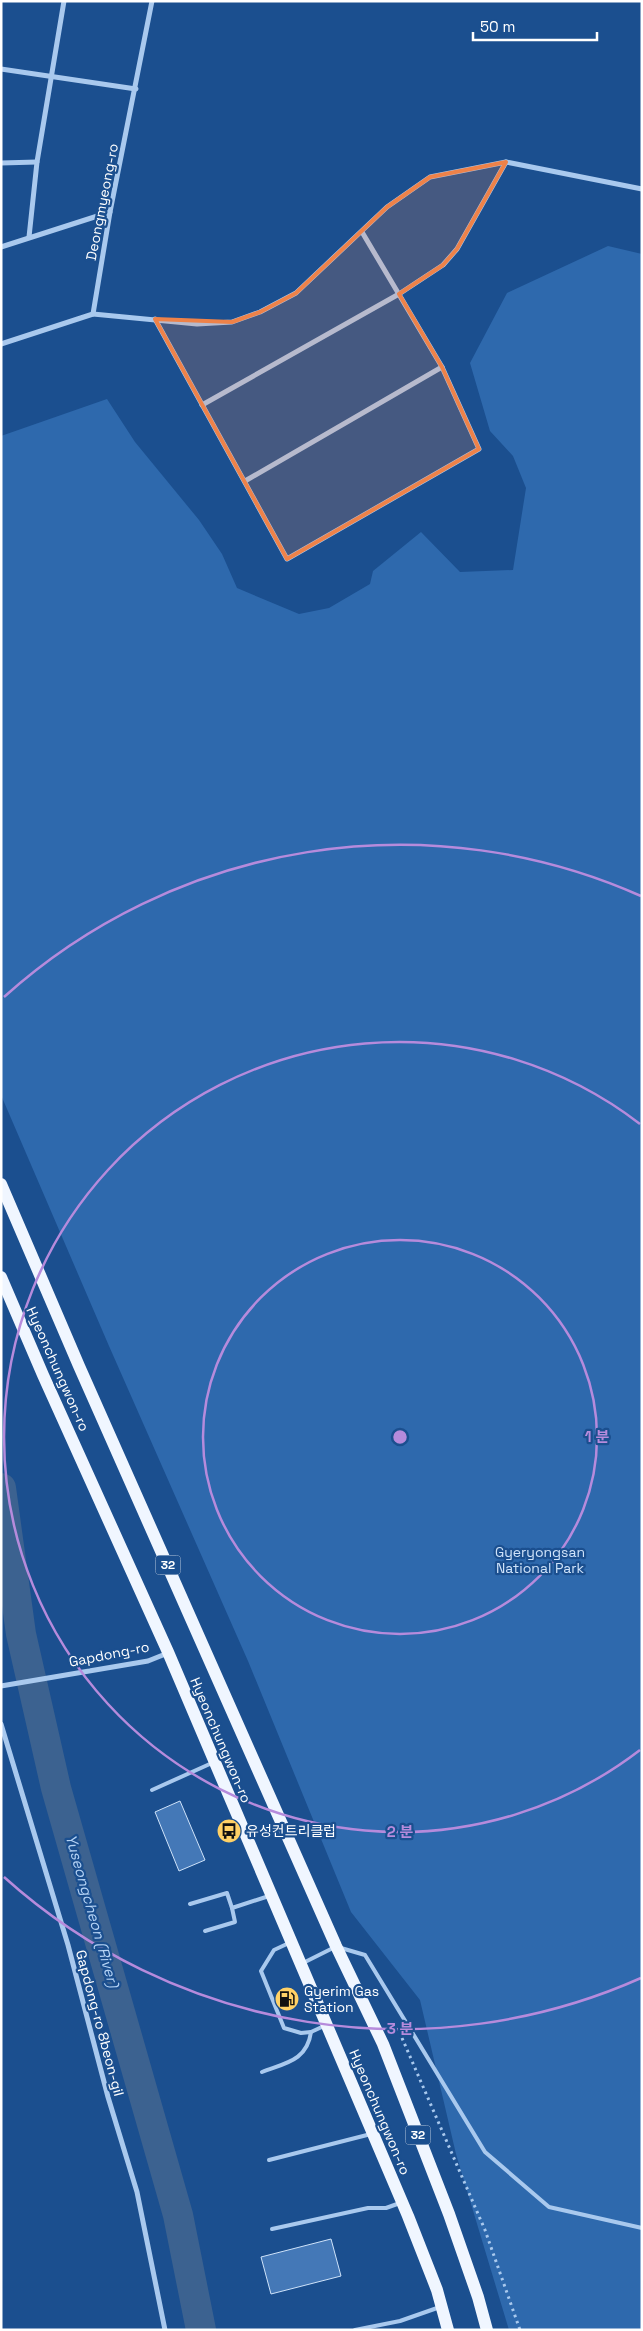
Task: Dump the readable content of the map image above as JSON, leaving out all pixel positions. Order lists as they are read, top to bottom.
{
  "streets": {
    "main road": ["Hyeonchungwon-ro", "32"],
    "street": ["Deongmyeong-ro", "Gapdong-ro", "Gapdong-ro 8beon-gil"]
  },
  "crossings": [
    ["Hyeonchungwon-ro", "Gapdong-ro"]
  ],
  "water": ["Yuseongcheon (River)"],
  "parks": ["Gyeryongsan National Park"],
  "places": {
    "bus stop": ["유성컨트리클럽"],
    "fuel station": ["Gyerim Gas Station"]
  },
  "scale_bar": "50 m",
  "rings": ["1 분", "2 분", "3 분"]
}
